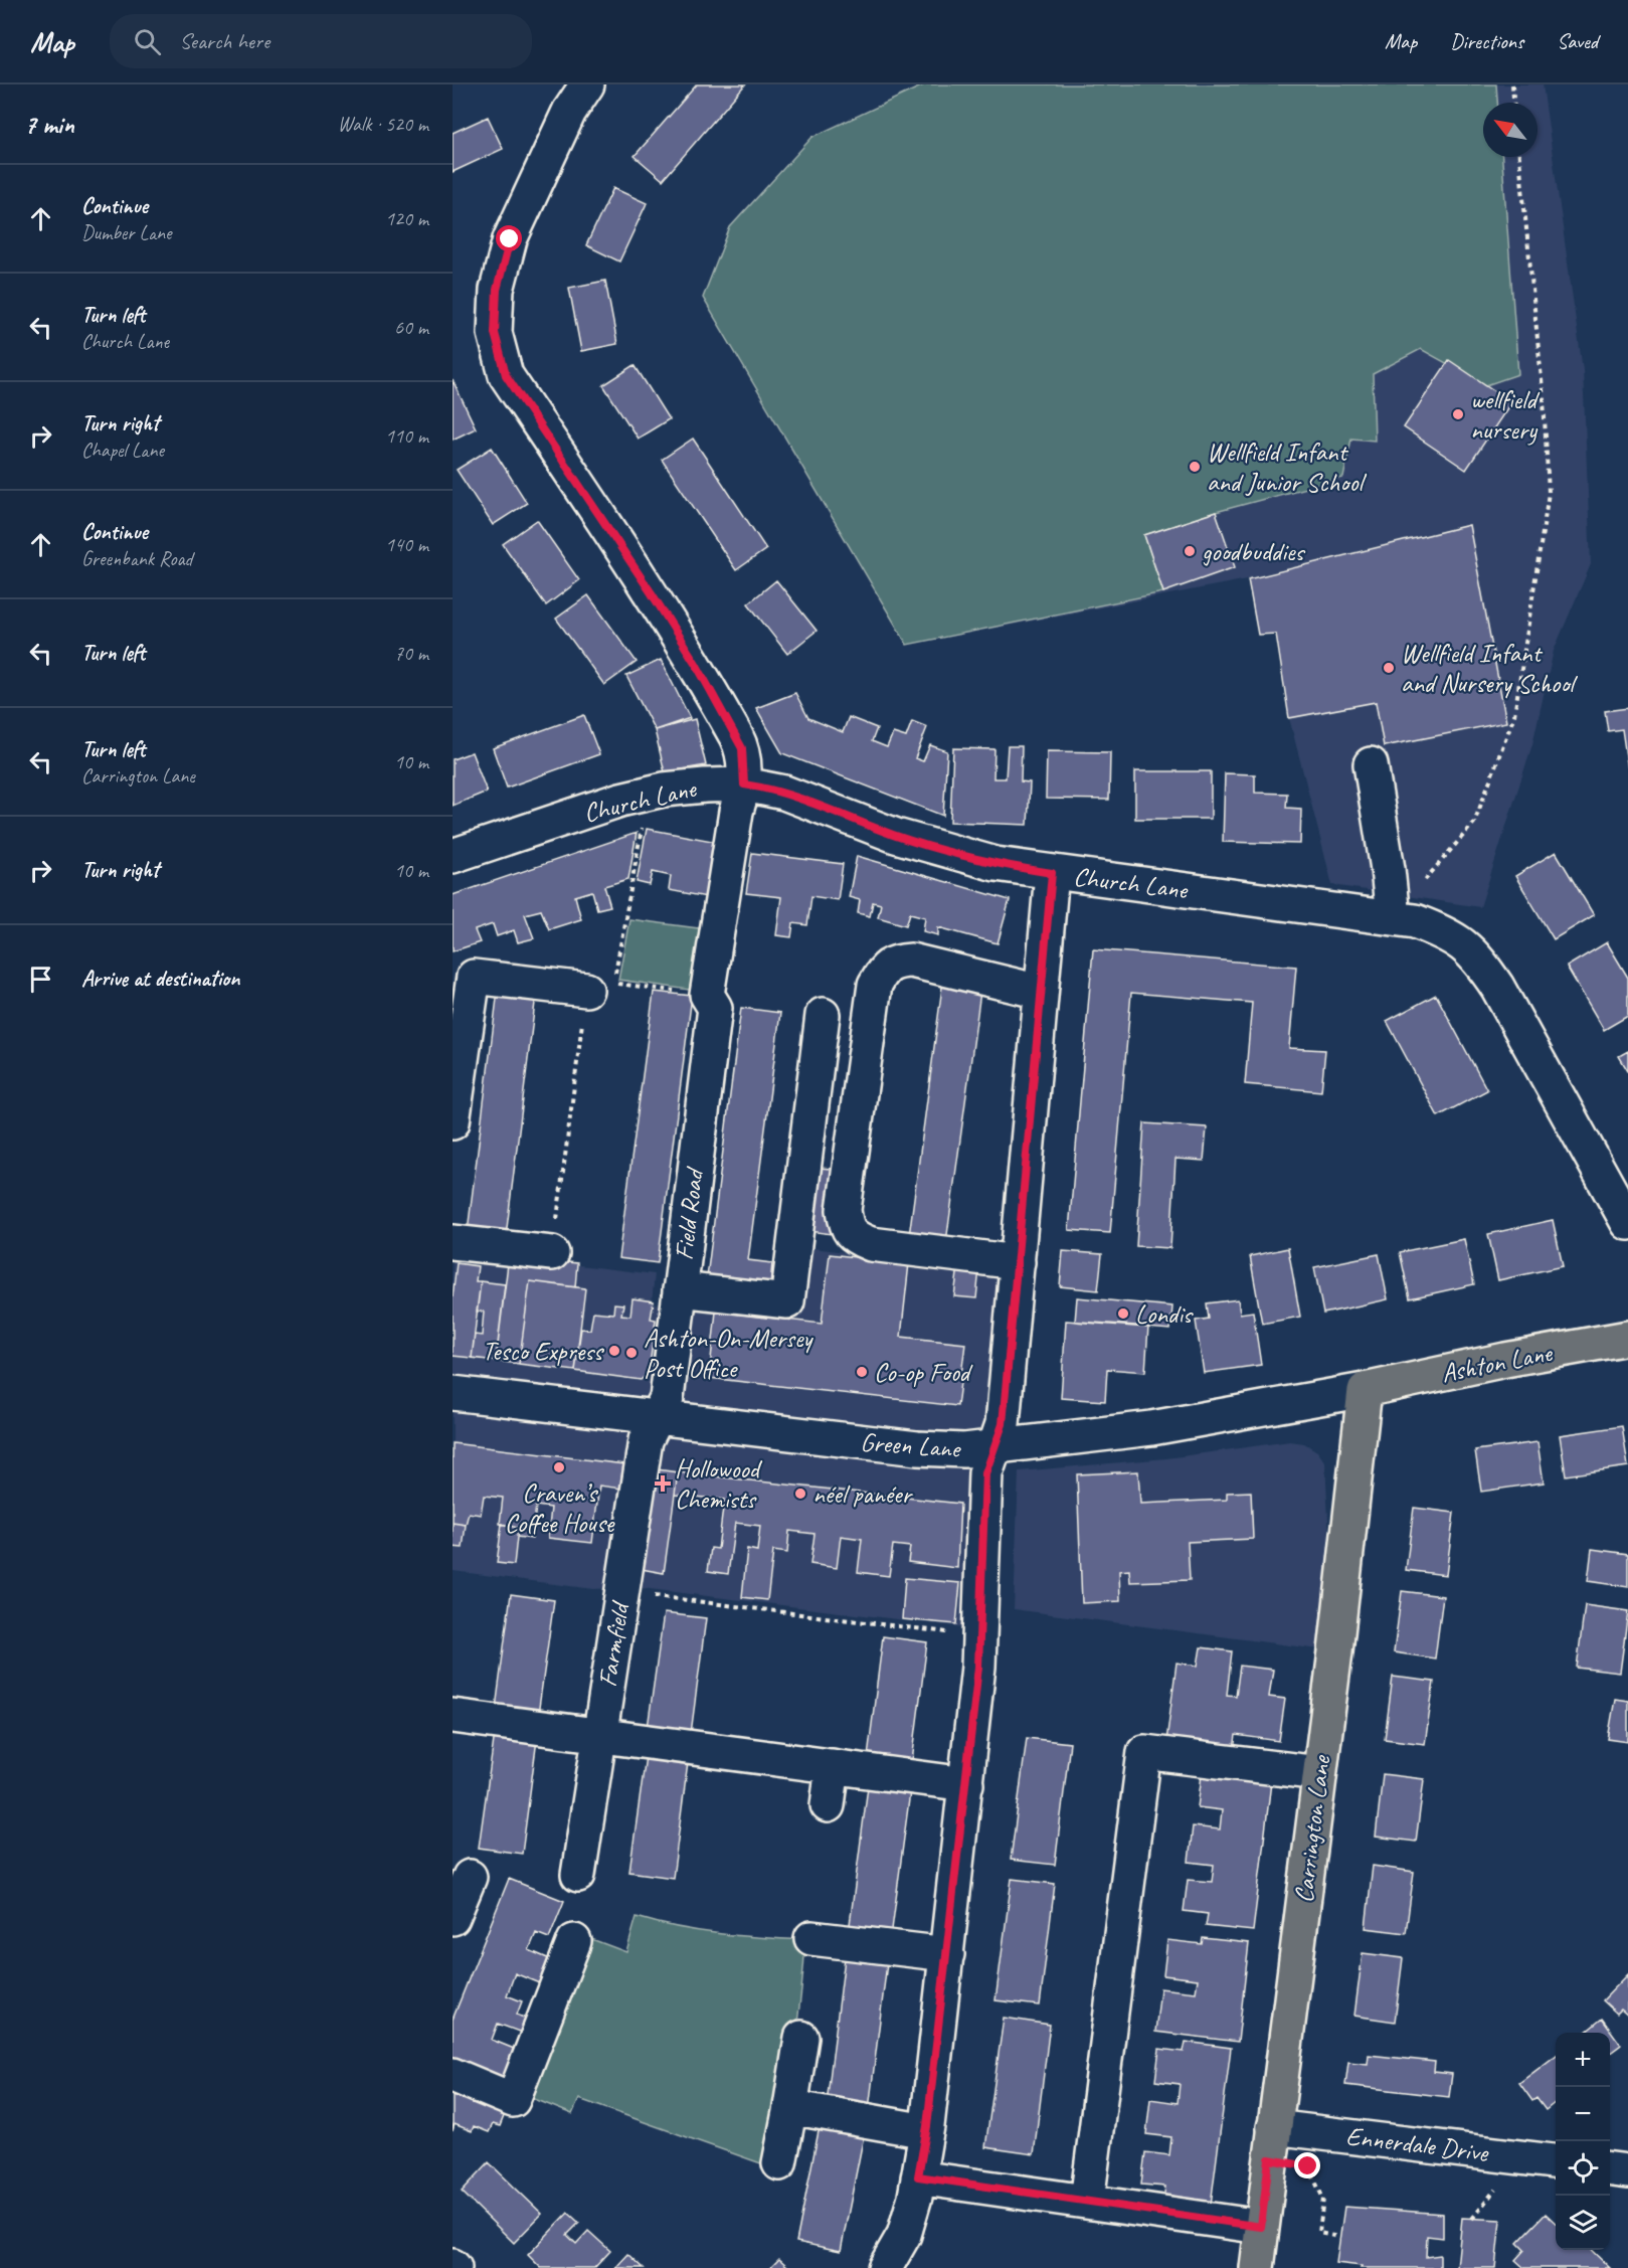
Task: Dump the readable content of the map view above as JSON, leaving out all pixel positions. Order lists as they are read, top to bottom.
{
  "streets": {
    "main road": ["Ashton Lane", "Carrington Lane"],
    "street": [
      "Church Lane",
      "Field Road",
      "Green Lane",
      "Farmfield",
      "Ennerdale Drive"
    ]
  },
  "crossings": [
    ["Church Lane", "Field Road"],
    ["Field Road", "Green Lane"],
    ["Field Road", "Farmfield"],
    ["Ashton Lane", "Green Lane"],
    ["Ashton Lane", "Carrington Lane"],
    ["Green Lane", "Farmfield"],
    ["Green Lane", "Carrington Lane"],
    ["Carrington Lane", "Ennerdale Drive"]
  ],
  "places": {
    "other": [
      "wellfield nursery",
      "Wellfield Infant and Junior School",
      "goodbuddies",
      "Wellfield Infant and Nursery School",
      "Londis",
      "Tesco Express",
      "Ashton-On-Mersey Post Office",
      "Co-op Food",
      "Craven’s Coffee House",
      "néel panéer"
    ],
    "health": ["Hollowood Chemists"]
  },
  "north": "top left",
  "page": {
    "header": "Map",
    "search": "Search here",
    "nav": ["Map", "Directions", "Saved"],
    "heading": ["7 min", "Walk · 520 m"],
    "list": [
      ["Continue", "Dumber Lane", "120 m"],
      ["Turn left", "Church Lane", "60 m"],
      ["Turn right", "Chapel Lane", "110 m"],
      ["Continue", "Greenbank Road", "140 m"],
      ["Turn left", "70 m"],
      ["Turn left", "Carrington Lane", "10 m"],
      ["Turn right", "10 m"],
      "Arrive at destination"
    ],
    "map_buttons": ["+", "−"]
  }
}
